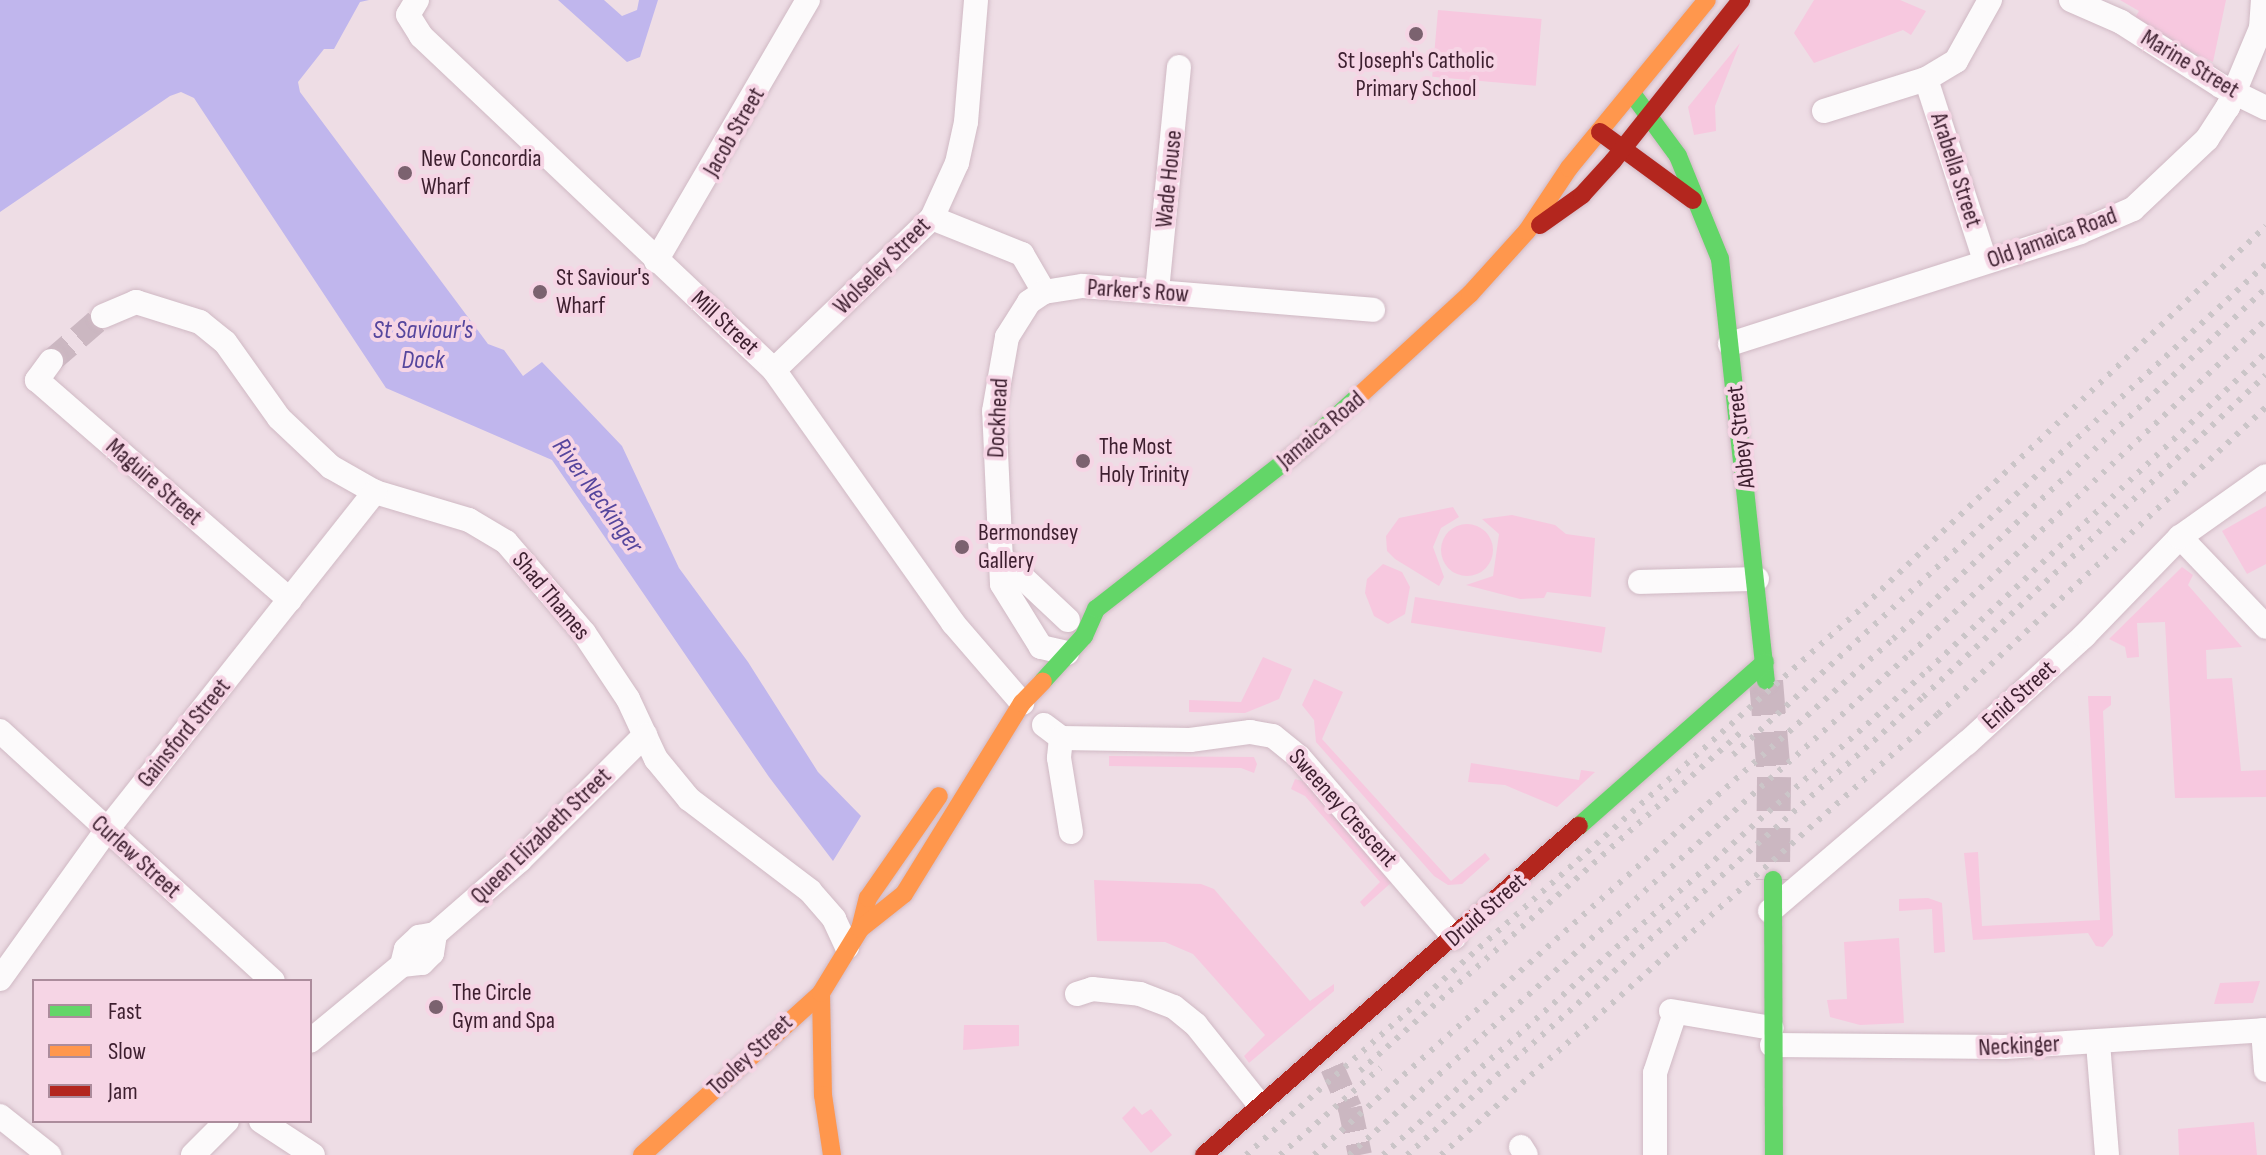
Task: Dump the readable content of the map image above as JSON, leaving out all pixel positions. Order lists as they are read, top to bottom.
{
  "streets": {
    "main road": [
      "Jamaica Road",
      "Abbey Street",
      "Druid Street",
      "Tooley Street"
    ],
    "street": [
      "Marine Street",
      "Jacob Street",
      "Arabella Street",
      "Wade House",
      "Old Jamaica Road",
      "Wolseley Street",
      "Parker's Row",
      "Mill Street",
      "Dockhead",
      "Maguire Street",
      "Shad Thames",
      "Enid Street",
      "Gainsford Street",
      "Sweeney Crescent",
      "Queen Elizabeth Street",
      "Curlew Street",
      "Neckinger"
    ]
  },
  "crossings": [
    ["Marine Street", "Old Jamaica Road"],
    ["Jacob Street", "Mill Street"],
    ["Arabella Street", "Old Jamaica Road"],
    ["Wade House", "Parker's Row"],
    ["Old Jamaica Road", "Abbey Street"],
    ["Wolseley Street", "Mill Street"],
    ["Parker's Row", "Dockhead"],
    ["Mill Street", "Jamaica Road"],
    ["Dockhead", "Jamaica Road"],
    ["Jamaica Road", "Abbey Street"],
    ["Jamaica Road", "Shad Thames"],
    ["Jamaica Road", "Tooley Street"],
    ["Abbey Street", "Druid Street"],
    ["Maguire Street", "Gainsford Street"],
    ["Shad Thames", "Gainsford Street"],
    ["Shad Thames", "Queen Elizabeth Street"],
    ["Shad Thames", "Tooley Street"],
    ["Gainsford Street", "Curlew Street"],
    ["Sweeney Crescent", "Druid Street"]
  ],
  "water": ["St Saviour's Dock", "River Neckinger"],
  "places": [
    "St Joseph's Catholic Primary School",
    "New Concordia Wharf",
    "St Saviour's Wharf",
    "The Most Holy Trinity",
    "Bermondsey Gallery",
    "The Circle Gym and Spa"
  ],
  "legend": ["Fast", "Slow", "Jam"]
}
